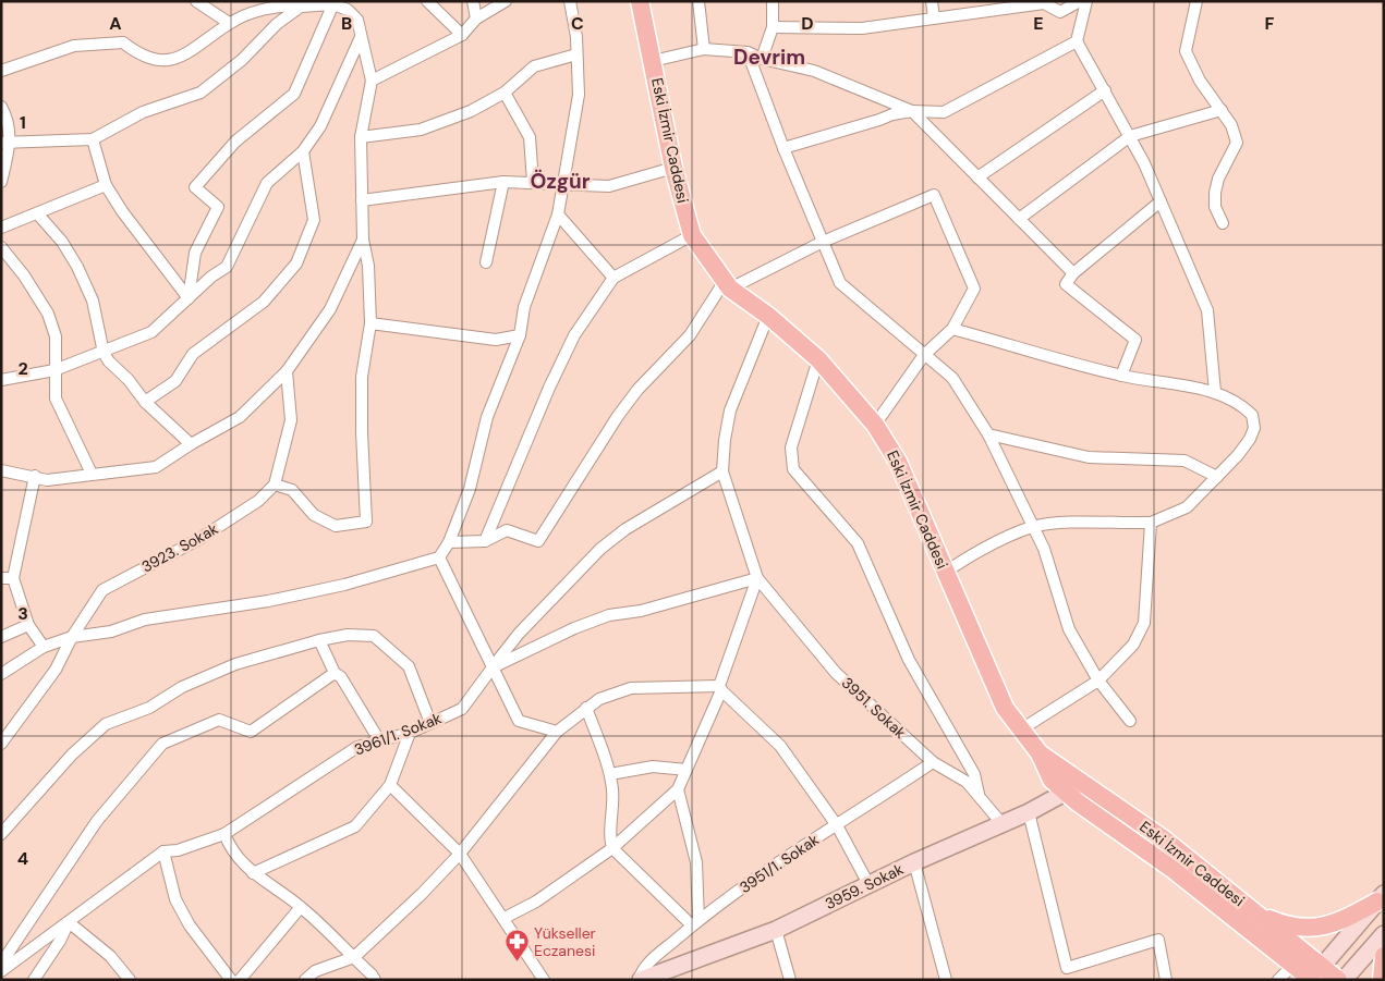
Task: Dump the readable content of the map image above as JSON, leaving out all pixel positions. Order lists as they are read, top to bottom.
{
  "streets": {
    "main road": ["Eski İzmir Caddesi"],
    "street": [
      "3923. Sokak",
      "3951. Sokak",
      "3961/1. Sokak",
      "3951/1. Sokak",
      "3959. Sokak"
    ]
  },
  "crossings": [
    ["Eski İzmir Caddesi", "3959. Sokak"],
    ["3951. Sokak", "3961/1. Sokak"],
    ["3951. Sokak", "3951/1. Sokak"],
    ["3951. Sokak", "3959. Sokak"],
    ["3951/1. Sokak", "3959. Sokak"]
  ],
  "districts": ["Devrim", "Özgür"],
  "places": {
    "pharmacy": ["Yükseller Eczanesi"]
  },
  "grid": {
    "columns": [
      "A",
      "B",
      "C",
      "D",
      "E",
      "F"
    ],
    "rows": [
      "1",
      "2",
      "3",
      "4"
    ]
  }
}
